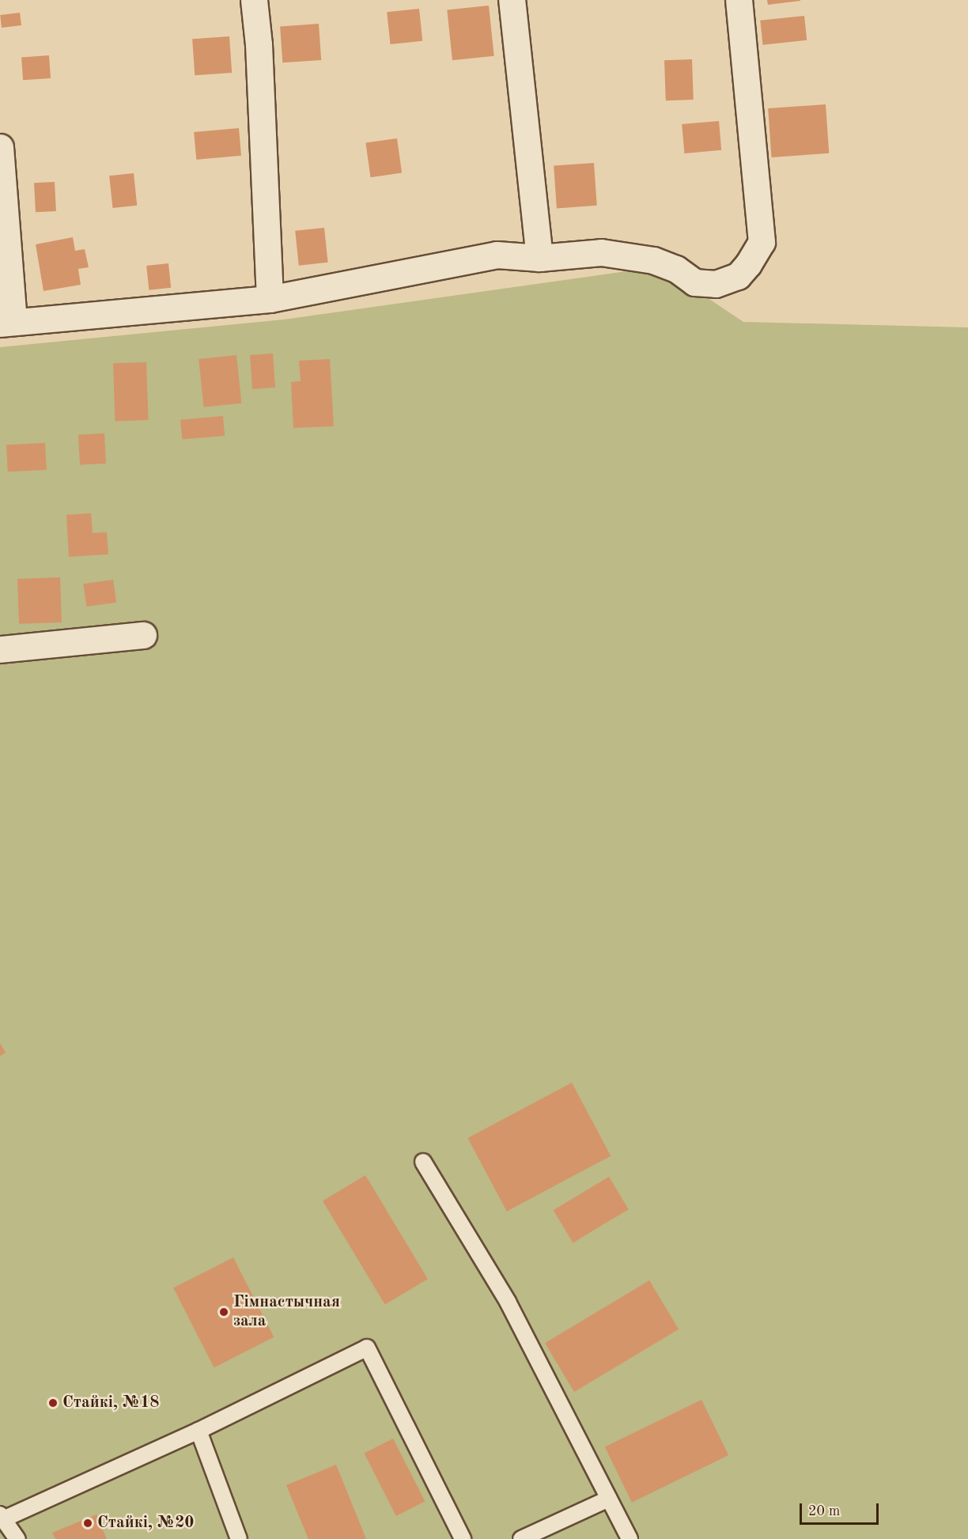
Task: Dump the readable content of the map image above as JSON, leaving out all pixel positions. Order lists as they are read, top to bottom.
{
  "places": ["Гімнастычная зала", "Стайкі, №18", "Стайкі, №20"],
  "scale_bar": "20 m"
}
